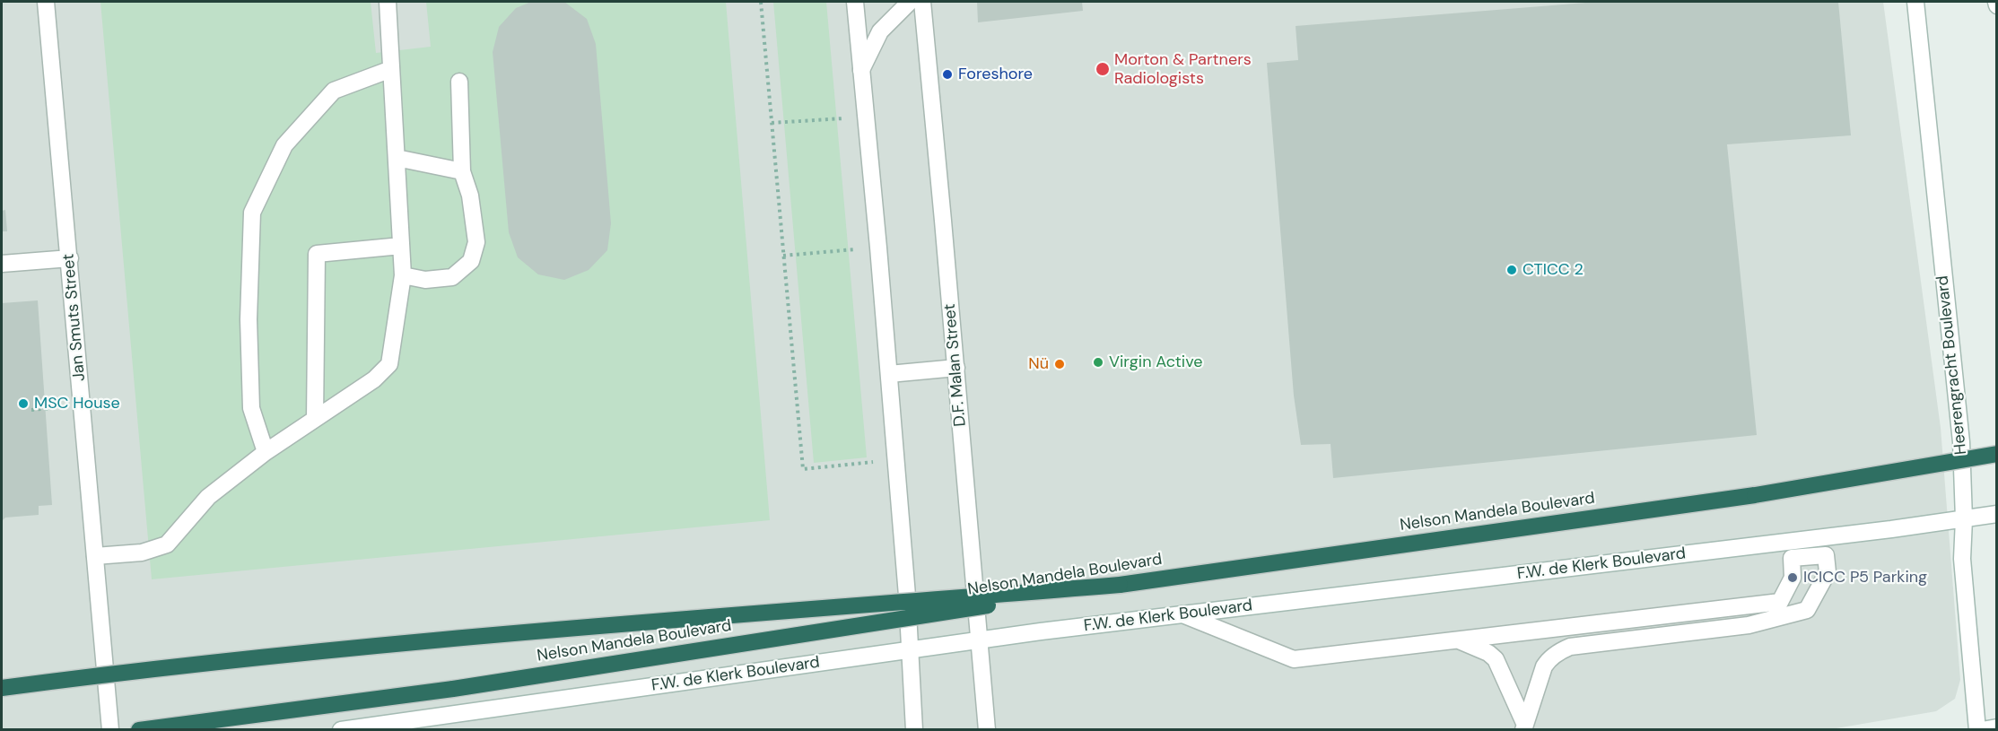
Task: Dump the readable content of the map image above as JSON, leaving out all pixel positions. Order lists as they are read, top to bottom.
{
  "streets": {
    "highway": ["Nelson Mandela Boulevard"],
    "main road": [
      "Jan Smuts Street",
      "D.F. Malan Street",
      "Heerengracht Boulevard",
      "F.W. de Klerk Boulevard"
    ]
  },
  "crossings": [
    ["D.F. Malan Street", "F.W. de Klerk Boulevard"],
    ["Heerengracht Boulevard", "F.W. de Klerk Boulevard"]
  ],
  "places": [
    "Morton & Partners Radiologists",
    "Foreshore",
    "CTICC 2",
    "Virgin Active",
    "Nü",
    "MSC House",
    "ICICC P5 Parking"
  ]
}
